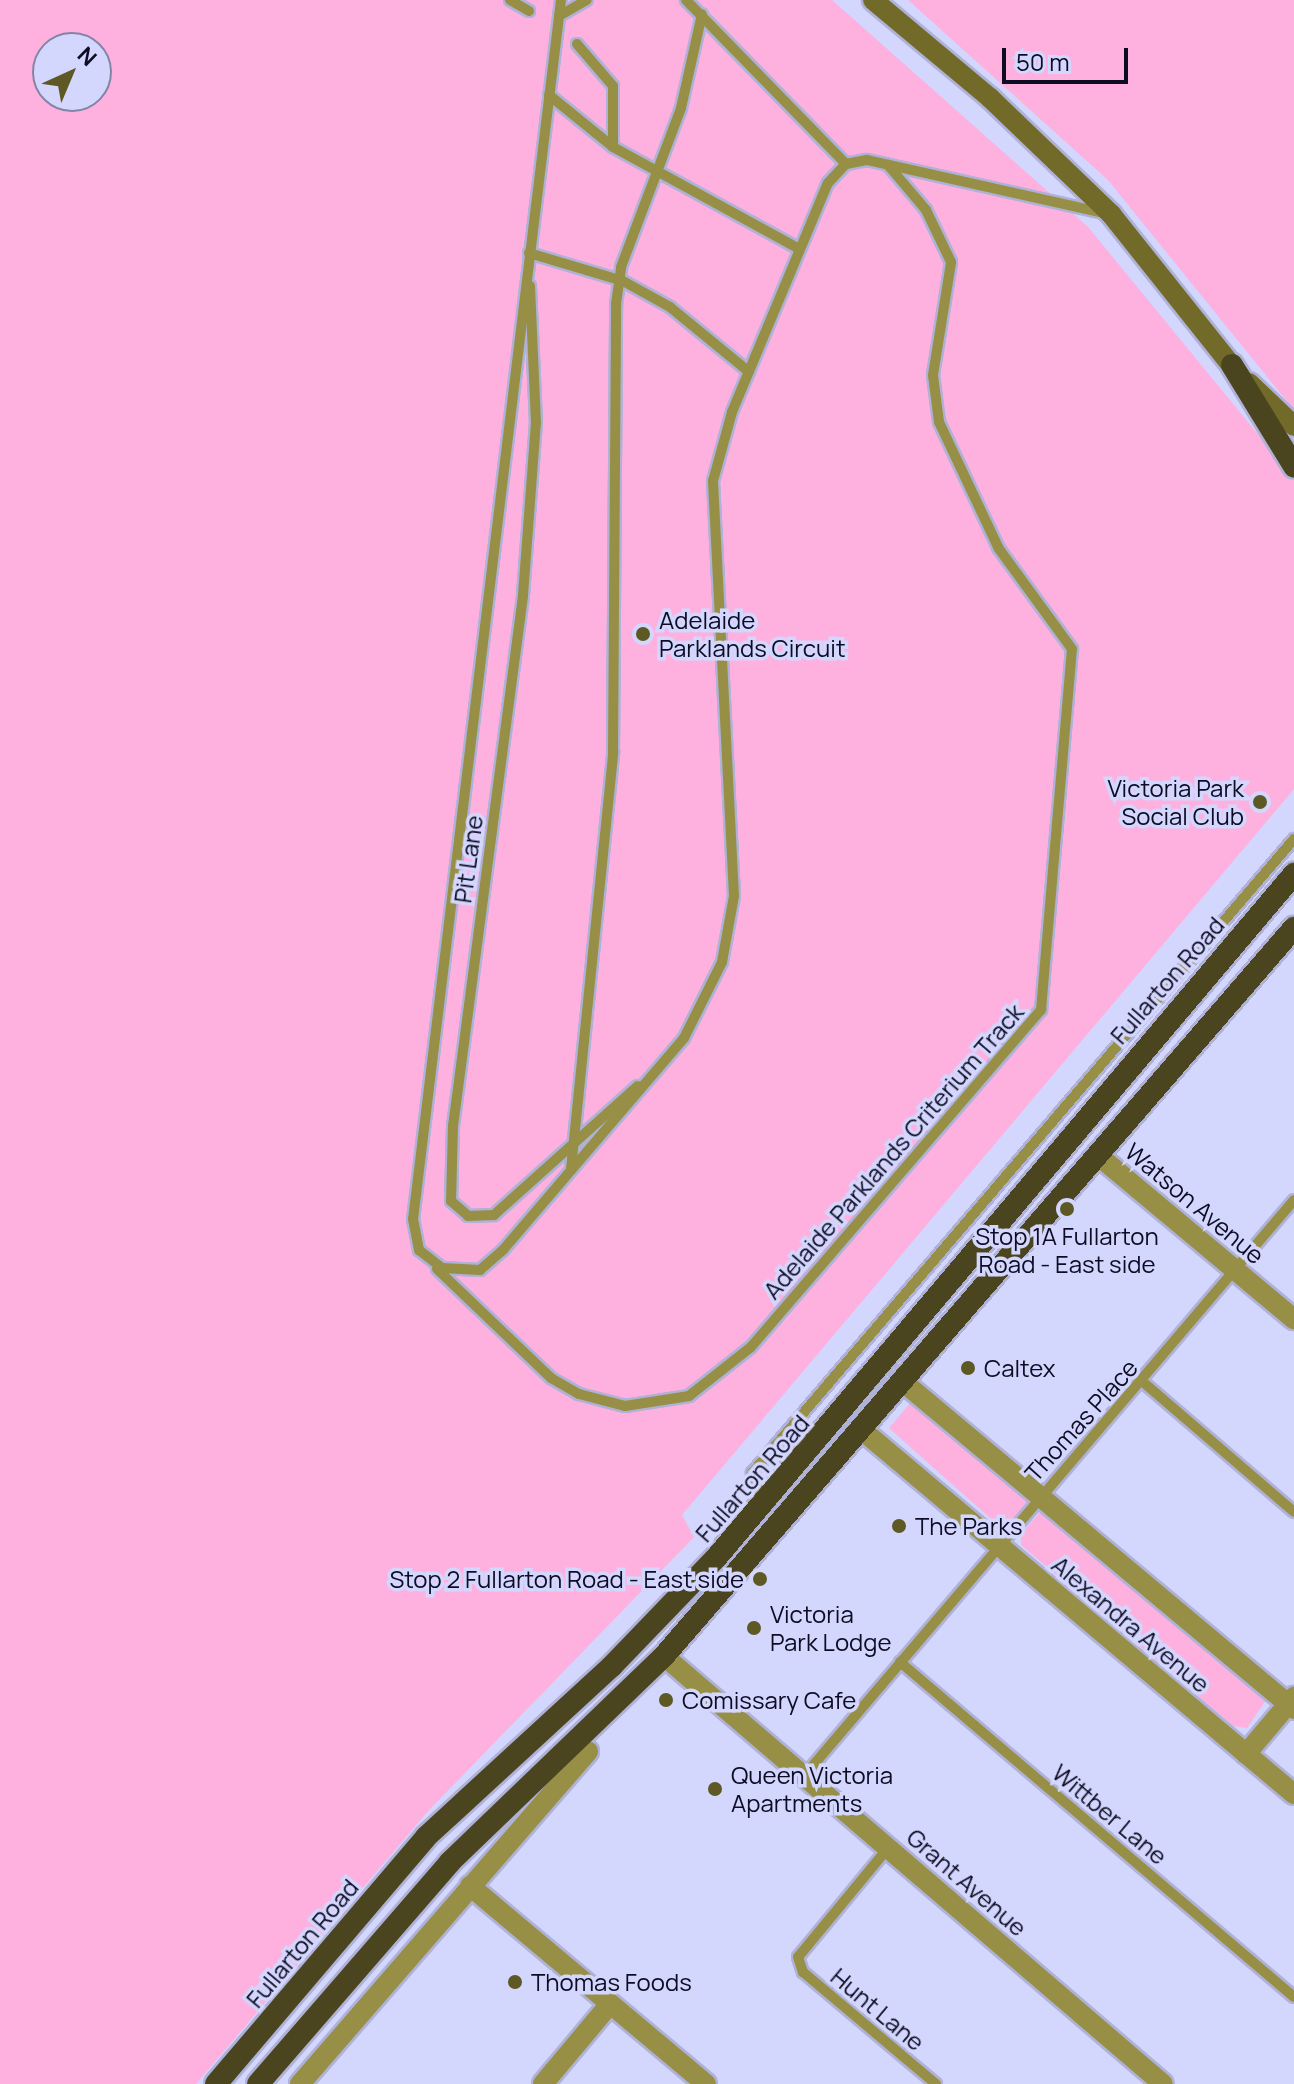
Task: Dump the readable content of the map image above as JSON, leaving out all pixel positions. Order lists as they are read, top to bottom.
{
  "streets": {
    "highway": ["Fullarton Road"],
    "street": ["Watson Avenue", "Alexandra Avenue", "Grant Avenue"],
    "lane": [
      "Pit Lane",
      "Adelaide Parklands Criterium Track",
      "Thomas Place",
      "Wittber Lane",
      "Hunt Lane"
    ]
  },
  "crossings": [
    ["Watson Avenue", "Thomas Place"],
    ["Thomas Place", "Alexandra Avenue"],
    ["Thomas Place", "Wittber Lane"],
    ["Thomas Place", "Grant Avenue"],
    ["Grant Avenue", "Hunt Lane"]
  ],
  "places": [
    "Adelaide Parklands Circuit",
    "Victoria Park Social Club",
    "Stop 1A Fullarton Road - East side",
    "Caltex",
    "The Parks",
    "Stop 2 Fullarton Road - East side",
    "Victoria Park Lodge",
    "Comissary Cafe",
    "Queen Victoria Apartments",
    "Thomas Foods"
  ],
  "scale_bar": "50 m",
  "north": "top right"
}
